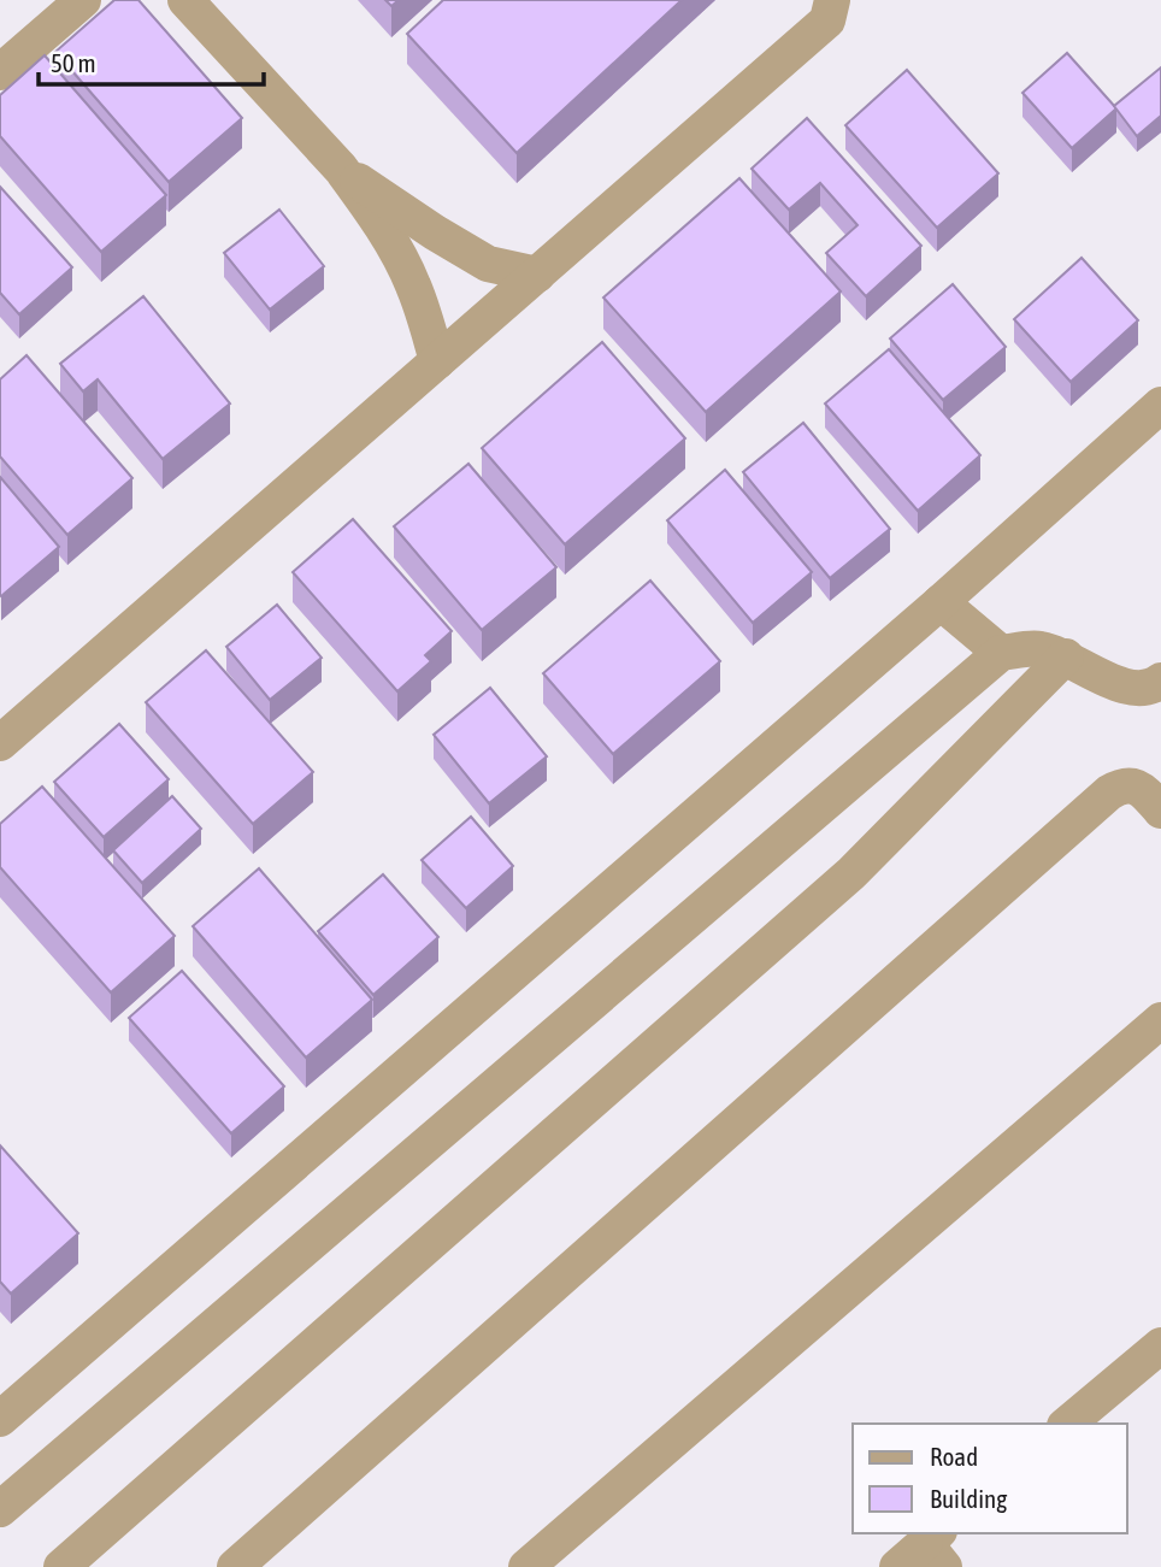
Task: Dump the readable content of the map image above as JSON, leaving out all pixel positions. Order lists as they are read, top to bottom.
{
  "legend": ["Road", "Building"],
  "scale_bar": "50 m"
}
